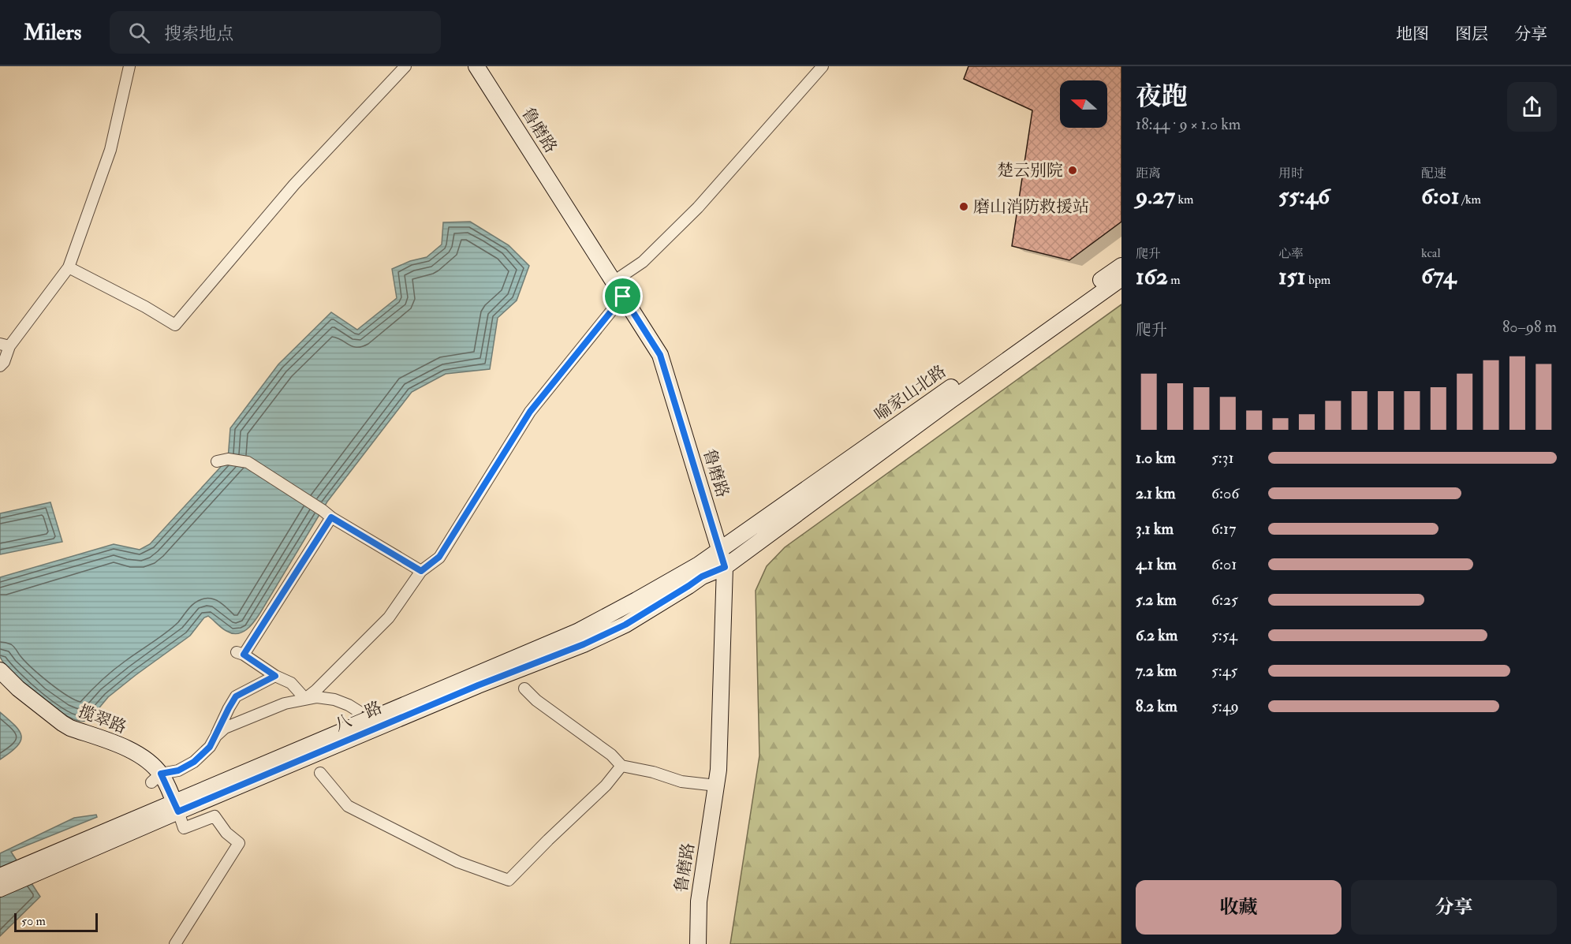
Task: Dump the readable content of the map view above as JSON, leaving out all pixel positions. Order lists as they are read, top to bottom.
{
  "streets": {
    "main road": [
      "鲁磨路",
      "喻家山北路",
      "八一路",
      "揽翠路"
    ]
  },
  "crossings": [
    ["鲁磨路", "喻家山北路"],
    ["鲁磨路", "八一路"],
    ["喻家山北路", "八一路"],
    ["八一路", "揽翠路"]
  ],
  "places": ["楚云别院", "磨山消防救援站"],
  "scale_bar": "50 m",
  "north": "left",
  "page": {
    "header": "Milers",
    "search": "搜索地点",
    "nav": ["地图", "图层", "分享"],
    "heading": ["夜跑", "18:44 · 9 × 1.0 km"],
    "stats": [
      ["距离", "9.27 km"],
      ["用时", "55:46"],
      ["配速", "6:01 /km"],
      ["爬升", "162 m"],
      ["心率", "151 bpm"],
      ["kcal", "674"]
    ],
    "chart": ["爬升", "80–98 m"],
    "list": [
      {
        "name": "1.0 km",
        "note": "5:31"
      },
      {
        "name": "2.1 km",
        "note": "6:06"
      },
      {
        "name": "3.1 km",
        "note": "6:17"
      },
      {
        "name": "4.1 km",
        "note": "6:01"
      },
      {
        "name": "5.2 km",
        "note": "6:25"
      },
      {
        "name": "6.2 km",
        "note": "5:54"
      },
      {
        "name": "7.2 km",
        "note": "5:45"
      },
      {
        "name": "8.2 km",
        "note": "5:49"
      }
    ],
    "buttons": ["收藏", "分享"],
    "scale": "50 m"
  }
}
